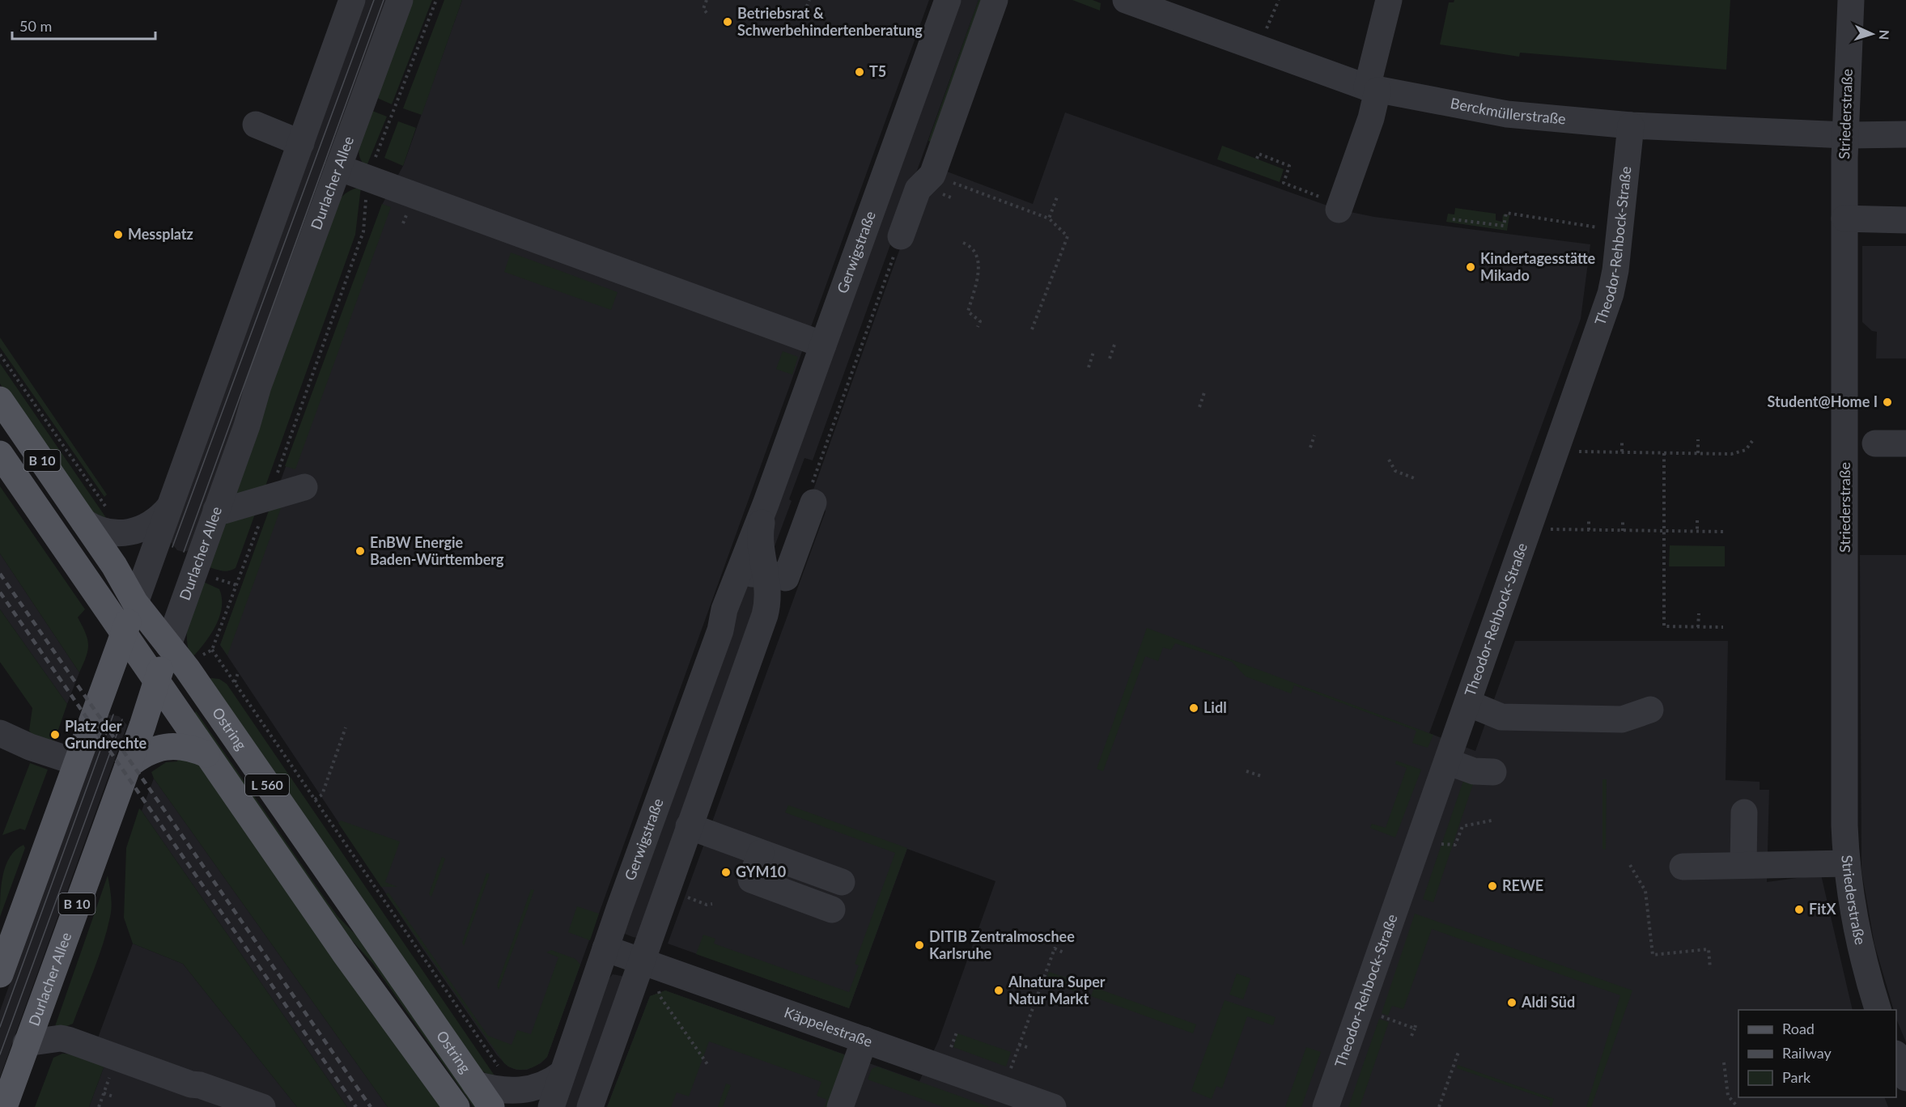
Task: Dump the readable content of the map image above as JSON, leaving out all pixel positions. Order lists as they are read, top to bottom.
{
  "streets": {
    "main road": [
      "Durlacher Allee",
      "B 10",
      "Ostring",
      "L 560"
    ],
    "street": [
      "Berckmüllerstraße",
      "Striederstraße",
      "Theodor-Rehbock-Straße",
      "Gerwigstraße",
      "Käppelestraße"
    ]
  },
  "crossings": [
    ["Berckmüllerstraße", "Striederstraße"],
    ["Berckmüllerstraße", "Theodor-Rehbock-Straße"],
    ["Durlacher Allee", "Ostring"],
    ["Gerwigstraße", "Käppelestraße"]
  ],
  "places": [
    "Betriebsrat & Schwerbehindertenberatung",
    "T5",
    "Messplatz",
    "Kindertagesstätte Mikado",
    "Student@Home I",
    "EnBW Energie Baden-Württemberg",
    "Lidl",
    "Platz der Grundrechte",
    "GYM10",
    "REWE",
    "FitX",
    "DITIB Zentralmoschee Karlsruhe",
    "Alnatura Super Natur Markt",
    "Aldi Süd"
  ],
  "legend": ["Road", "Railway", "Park"],
  "scale_bar": "50 m",
  "north": "right"
}
